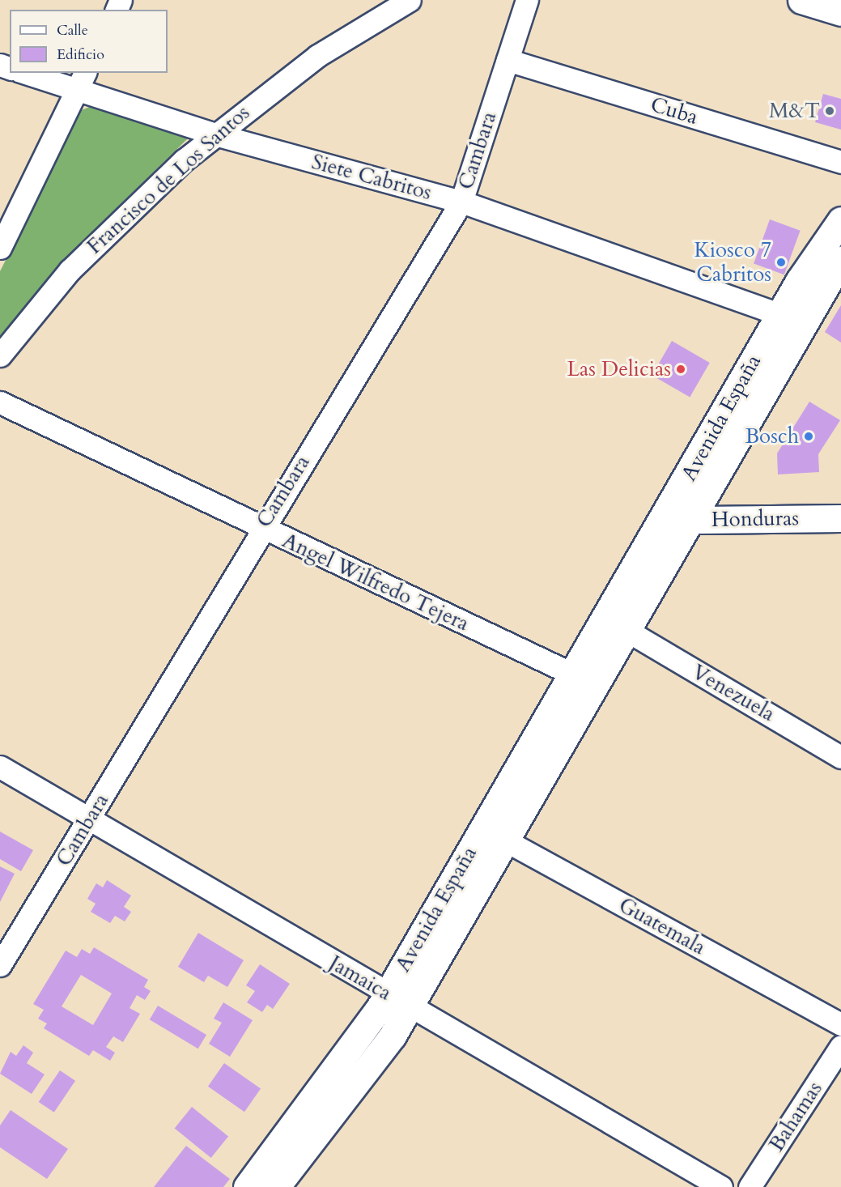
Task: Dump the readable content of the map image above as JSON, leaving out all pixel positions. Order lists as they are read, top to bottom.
{
  "streets": {
    "main road": ["Avenida España", "Honduras"],
    "street": [
      "Cuba",
      "Cambara",
      "Siete Cabritos",
      "Francisco de Los Santos",
      "Angel Wilfredo Tejera",
      "Venezuela",
      "Guatemala",
      "Jamaica",
      "Bahamas"
    ]
  },
  "crossings": [
    ["Cuba", "Cambara"],
    ["Cambara", "Siete Cabritos"],
    ["Cambara", "Angel Wilfredo Tejera"],
    ["Cambara", "Jamaica"],
    ["Siete Cabritos", "Francisco de Los Santos"],
    ["Siete Cabritos", "Avenida España"],
    ["Avenida España", "Honduras"],
    ["Avenida España", "Angel Wilfredo Tejera"],
    ["Avenida España", "Venezuela"],
    ["Avenida España", "Guatemala"],
    ["Avenida España", "Jamaica"]
  ],
  "places": [
    "M&T",
    "Kiosco 7 Cabritos",
    "Las Delicias",
    "Bosch"
  ],
  "legend": ["Calle", "Edificio"]
}
